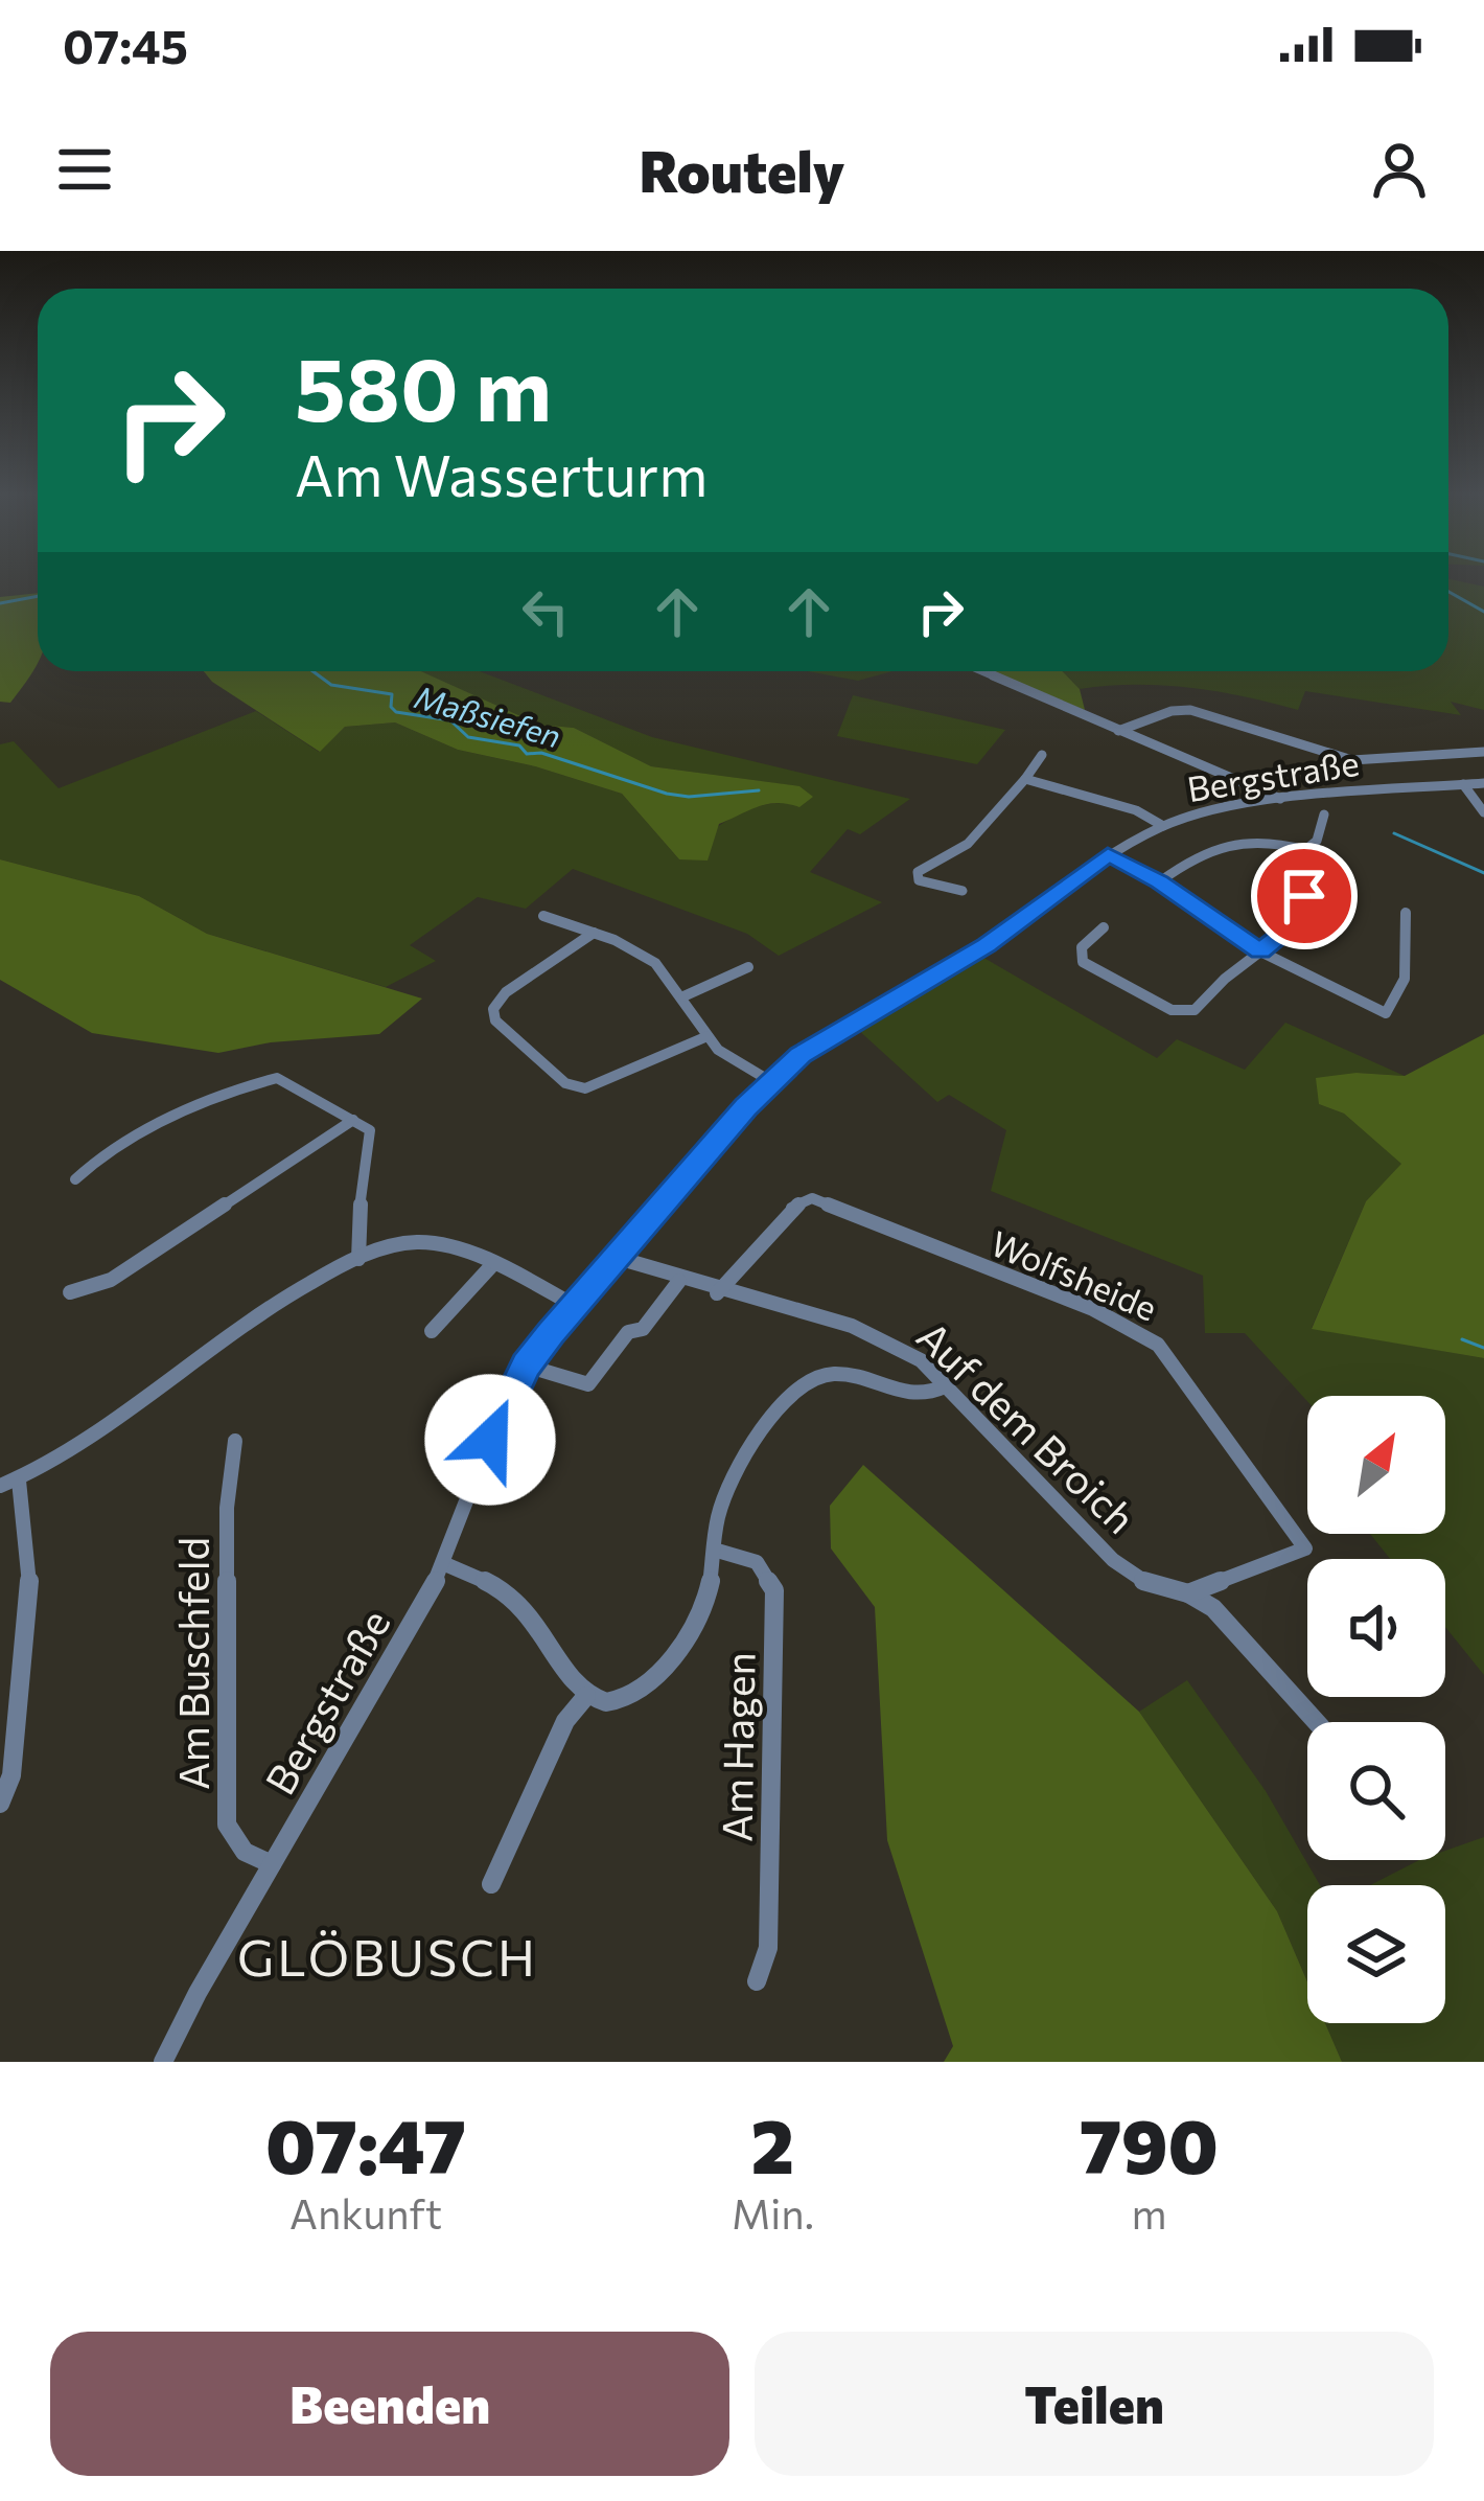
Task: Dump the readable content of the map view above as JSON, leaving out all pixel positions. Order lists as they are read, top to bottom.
{
  "streets": {
    "street": [
      "Bergstraße",
      "Wolfsheide",
      "Auf dem Broich",
      "Am Buschfeld",
      "Am Hagen"
    ]
  },
  "crossings": [
    ["Bergstraße", "Auf dem Broich"],
    ["Bergstraße", "Am Buschfeld"],
    ["Wolfsheide", "Auf dem Broich"]
  ],
  "districts": ["GLÖBUSCH"],
  "water": ["Maßsiefen"],
  "north": "top right",
  "page": {
    "status": "07:45",
    "header": "Routely",
    "turn": ["580 m", "Am Wasserturm"],
    "eta": [
      "07:47",
      "Ankunft",
      "2",
      "Min.",
      "790",
      "m"
    ],
    "buttons": ["Beenden", "Teilen"]
  }
}
